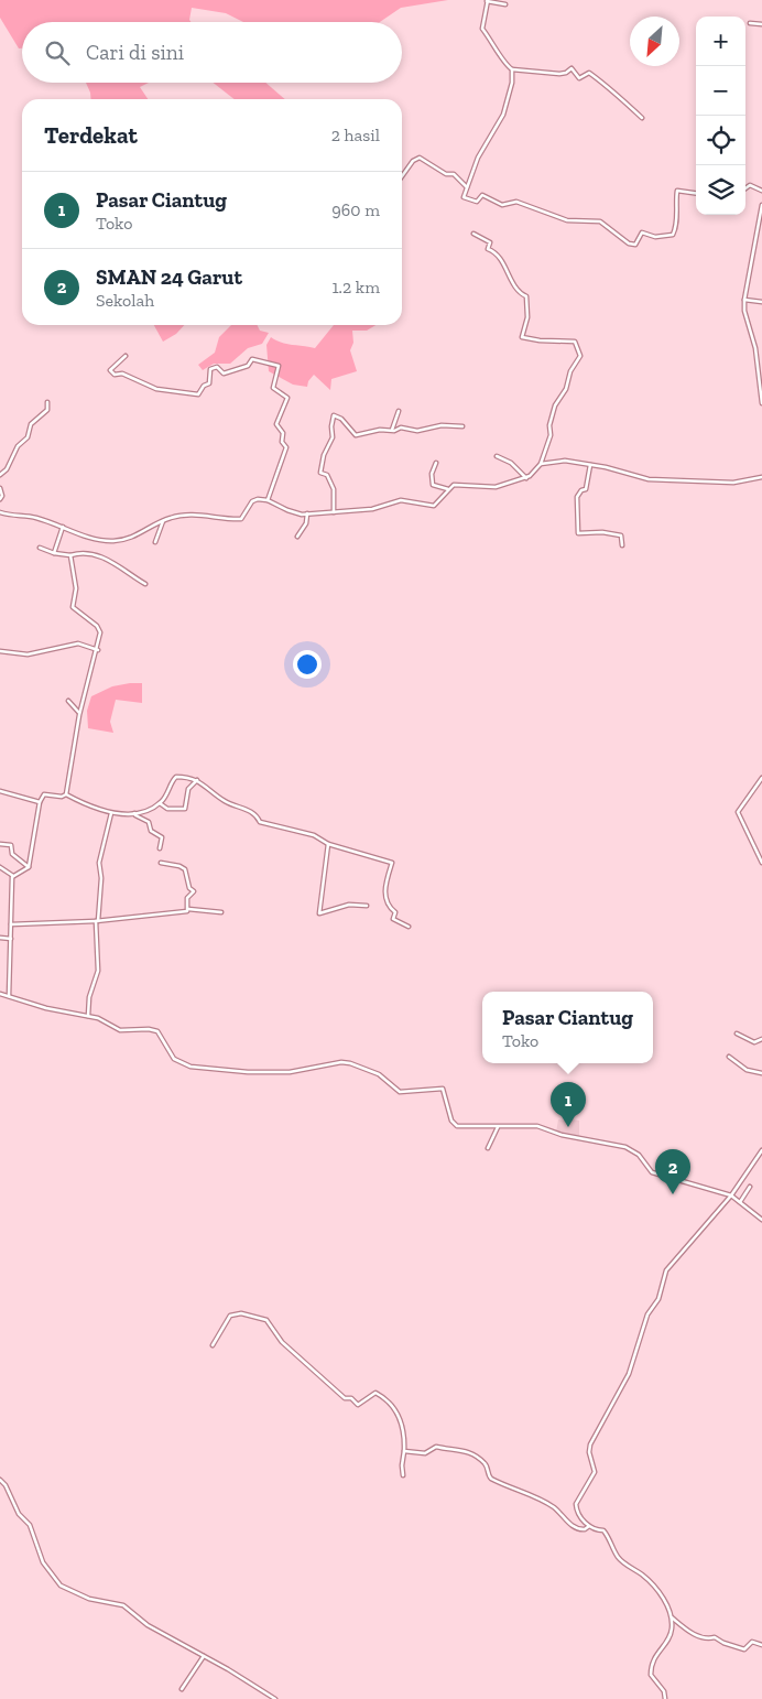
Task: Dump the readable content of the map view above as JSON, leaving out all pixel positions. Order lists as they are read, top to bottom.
{
  "north": "bottom left",
  "page": {
    "map_buttons": ["+", "−"],
    "search": "Cari di sini",
    "heading": ["Terdekat", "2 hasil"],
    "list": [
      {
        "mark": "1",
        "name": "Pasar Ciantug",
        "note": "Toko",
        "value": "960 m"
      },
      {
        "mark": "2",
        "name": "SMAN 24 Garut",
        "note": "Sekolah",
        "value": "1.2 km"
      }
    ],
    "popup": ["Pasar Ciantug", "Toko"],
    "pins": ["1", "2"]
  }
}
